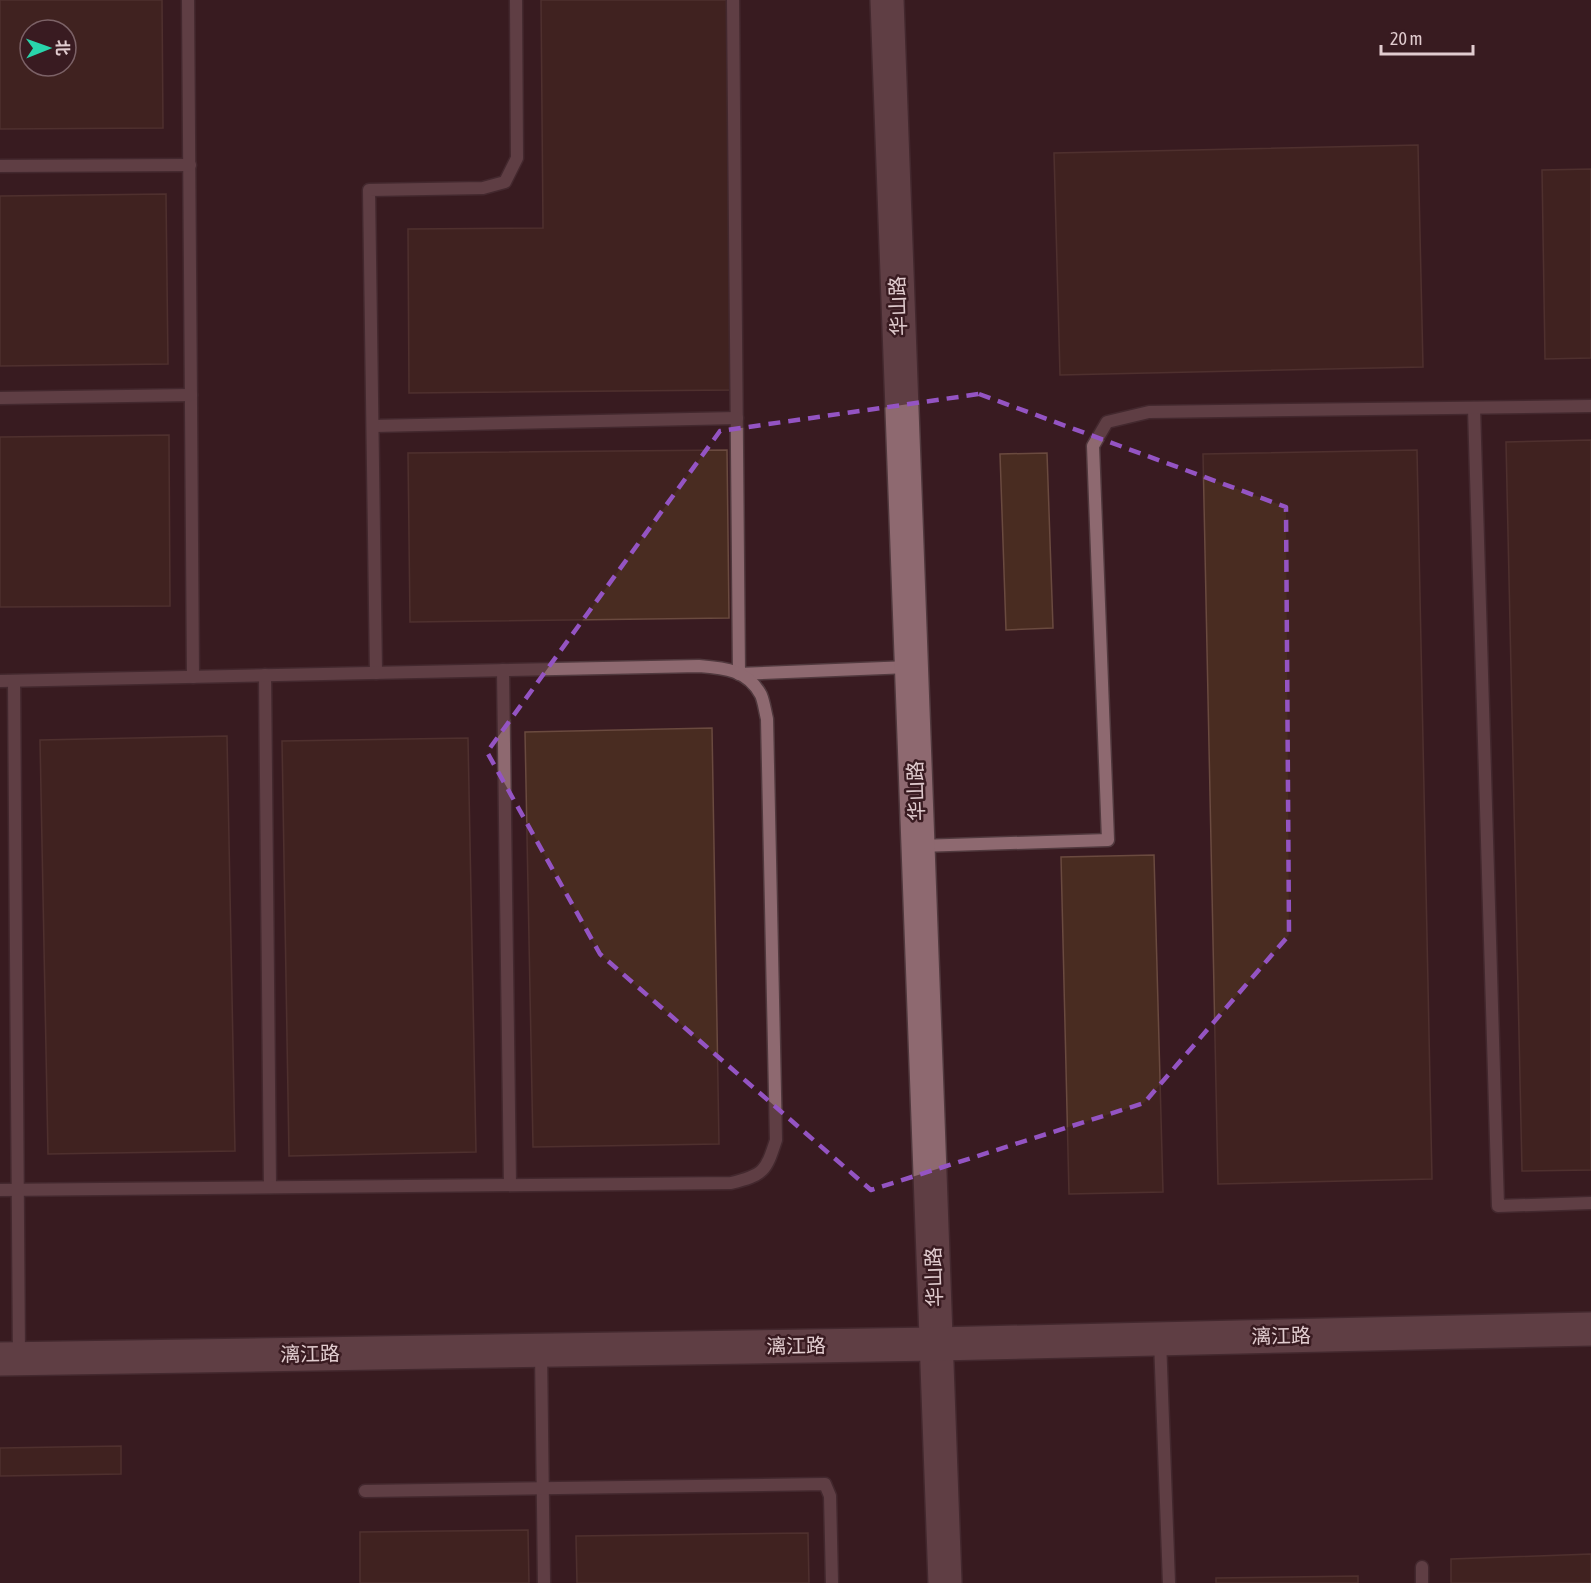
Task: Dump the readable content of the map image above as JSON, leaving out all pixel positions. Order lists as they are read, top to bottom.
{
  "streets": {
    "street": ["华山路", "漓江路"]
  },
  "crossings": [
    ["华山路", "漓江路"]
  ],
  "scale_bar": "20 m",
  "north": "right"
}
